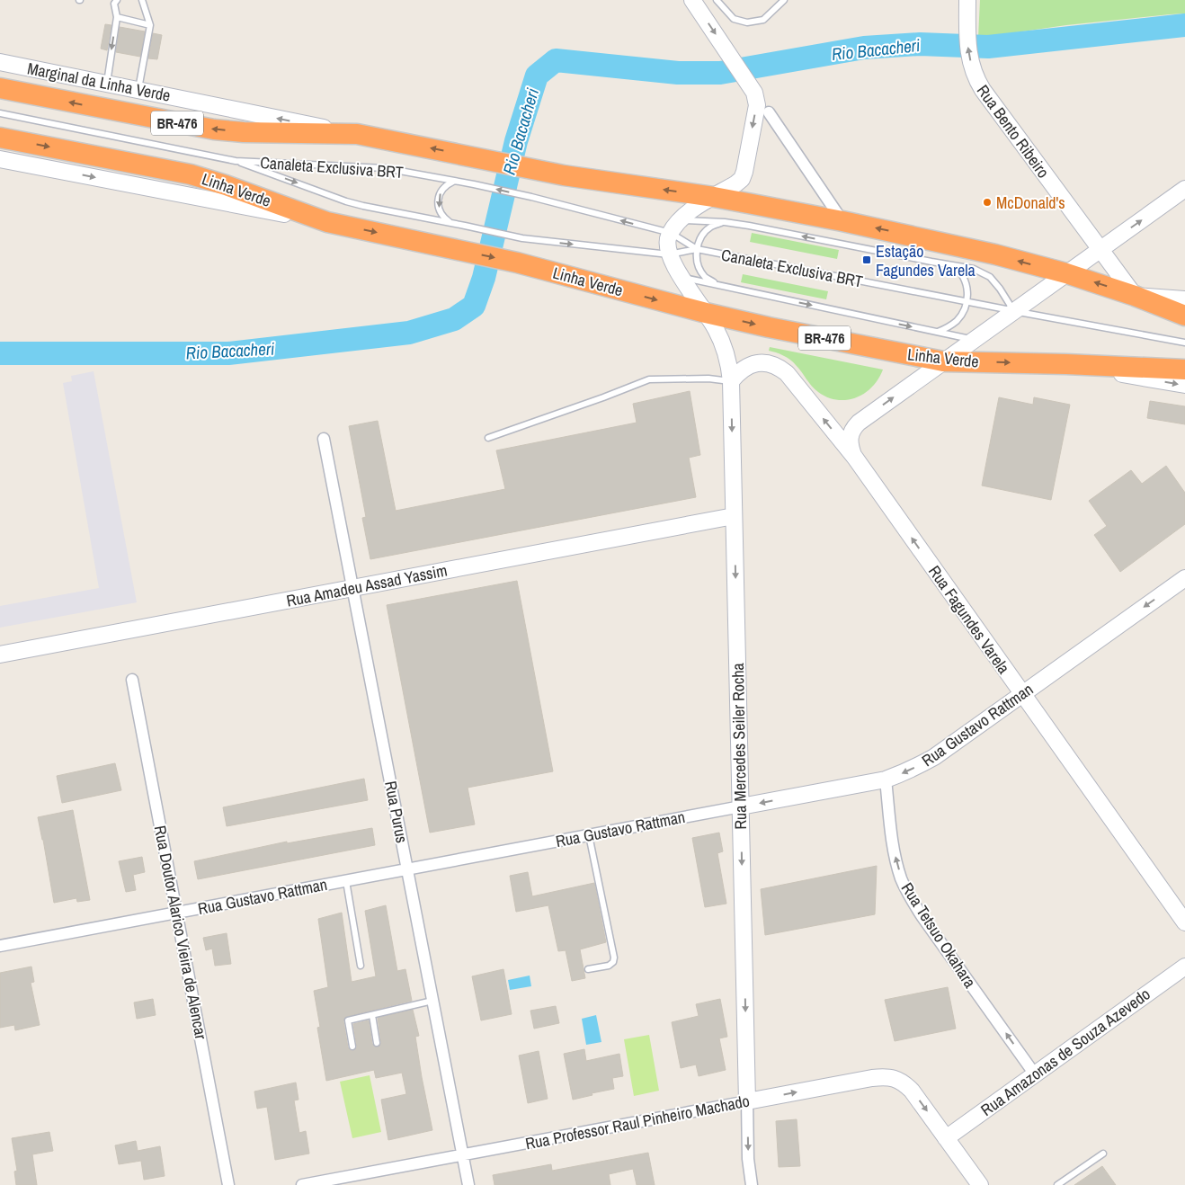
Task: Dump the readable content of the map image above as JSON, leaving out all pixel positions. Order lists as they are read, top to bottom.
{
  "streets": {
    "highway": ["BR-476", "Linha Verde"],
    "main road": [
      "Marginal da Linha Verde",
      "Rua Bento Ribeiro",
      "Rua Amadeu Assad Yassim",
      "Rua Fagundes Varela",
      "Rua Gustavo Rattman",
      "Rua Mercedes Seiler Rocha",
      "Rua Amazonas de Souza Azevedo",
      "Rua Professor Raul Pinheiro Machado"
    ],
    "street": ["Rua Purus", "Rua Doutor Alarico Vieira de Alencar", "Rua Tetsuo Okahara"],
    "lane": ["Canaleta Exclusiva BRT"]
  },
  "crossings": [
    ["Marginal da Linha Verde", "BR-476"],
    ["BR-476", "Rua Bento Ribeiro"],
    ["Canaleta Exclusiva BRT", "Rua Mercedes Seiler Rocha"],
    ["Linha Verde", "Rua Mercedes Seiler Rocha"],
    ["Rua Amadeu Assad Yassim", "Rua Mercedes Seiler Rocha"],
    ["Rua Amadeu Assad Yassim", "Rua Purus"],
    ["Rua Fagundes Varela", "Rua Gustavo Rattman"],
    ["Rua Fagundes Varela", "Rua Mercedes Seiler Rocha"],
    ["Rua Gustavo Rattman", "Rua Mercedes Seiler Rocha"],
    ["Rua Gustavo Rattman", "Rua Purus"],
    ["Rua Gustavo Rattman", "Rua Doutor Alarico Vieira de Alencar"],
    ["Rua Gustavo Rattman", "Rua Tetsuo Okahara"],
    ["Rua Mercedes Seiler Rocha", "Rua Professor Raul Pinheiro Machado"],
    ["Rua Purus", "Rua Professor Raul Pinheiro Machado"],
    ["Rua Tetsuo Okahara", "Rua Amazonas de Souza Azevedo"],
    ["Rua Amazonas de Souza Azevedo", "Rua Professor Raul Pinheiro Machado"]
  ],
  "one_way": [
    "Rua Bento Ribeiro",
    "Rua Fagundes Varela",
    "Rua Gustavo Rattman",
    "Rua Mercedes Seiler Rocha",
    "Rua Tetsuo Okahara"
  ],
  "water": ["Rio Bacacheri"],
  "places": {
    "other": ["McDonald's"],
    "transit": ["Estação Fagundes Varela"]
  }
}
